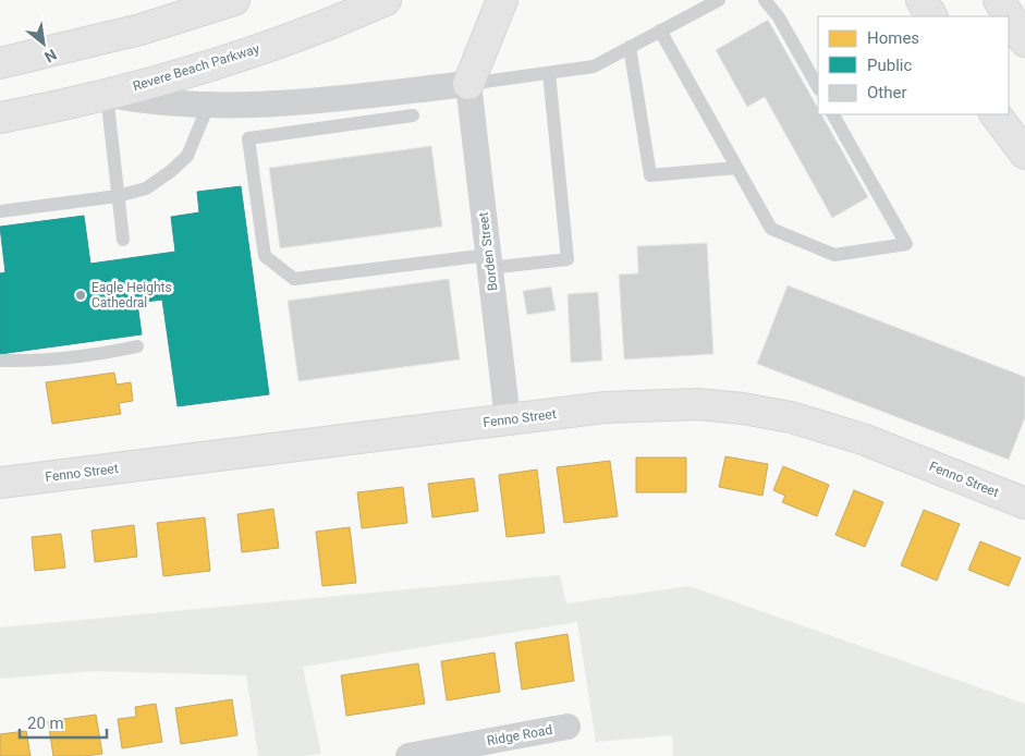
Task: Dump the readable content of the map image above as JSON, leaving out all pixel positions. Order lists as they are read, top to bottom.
{
  "streets": {
    "main road": ["Revere Beach Parkway", "Fenno Street"],
    "street": ["Borden Street", "Ridge Road"]
  },
  "crossings": [
    ["Borden Street", "Fenno Street"]
  ],
  "places": ["Eagle Heights Cathedral"],
  "legend": ["Homes", "Public", "Other"],
  "scale_bar": "20 m",
  "north": "bottom right"
}
